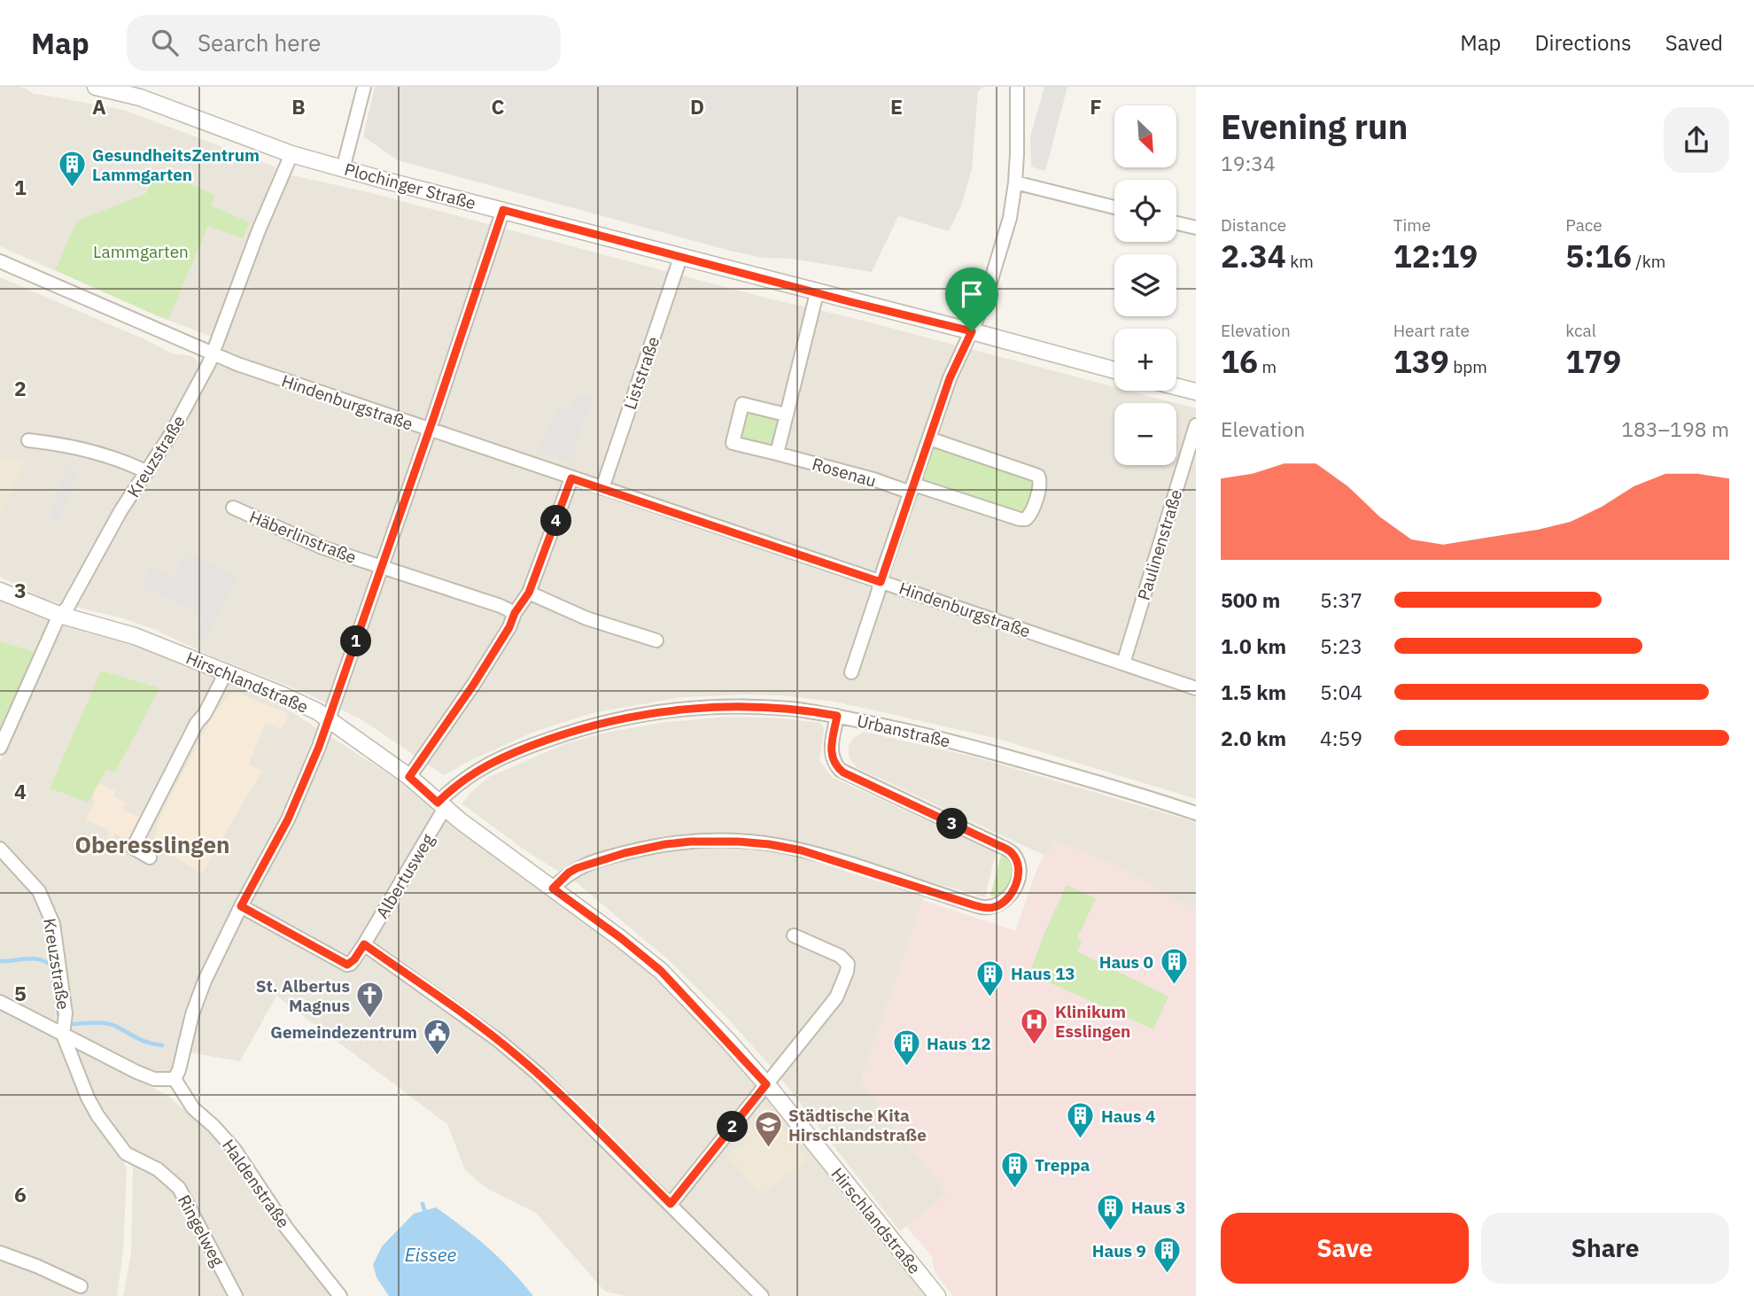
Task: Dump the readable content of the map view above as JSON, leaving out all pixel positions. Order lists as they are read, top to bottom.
{
  "streets": {
    "street": [
      "Plochinger Straße",
      "Liststraße",
      "Hindenburgstraße",
      "Kreuzstraße",
      "Rosenau",
      "Häberlinstraße",
      "Paulinenstraße",
      "Hirschlandstraße",
      "Urbanstraße",
      "Albertusweg",
      "Haldenstraße",
      "Ringelweg"
    ]
  },
  "crossings": [
    ["Plochinger Straße", "Liststraße"],
    ["Plochinger Straße", "Kreuzstraße"],
    ["Liststraße", "Hindenburgstraße"],
    ["Hindenburgstraße", "Kreuzstraße"],
    ["Hindenburgstraße", "Paulinenstraße"],
    ["Kreuzstraße", "Hirschlandstraße"],
    ["Kreuzstraße", "Ringelweg"],
    ["Hirschlandstraße", "Urbanstraße"],
    ["Hirschlandstraße", "Albertusweg"],
    ["Urbanstraße", "Albertusweg"]
  ],
  "districts": ["Oberesslingen"],
  "water": ["Eissee"],
  "parks": ["Lammgarten"],
  "places": {
    "building": [
      "GesundheitsZentrum Lammgarten",
      "Haus 0",
      "Haus 13",
      "Haus 12",
      "Haus 4",
      "Treppa",
      "Haus 3",
      "Haus 9"
    ],
    "church": ["St. Albertus Magnus"],
    "hospital": ["Klinikum Esslingen"],
    "public building": ["Gemeindezentrum"],
    "school or university": ["Städtische Kita Hirschlandstraße"]
  },
  "north": "bottom right",
  "page": {
    "header": "Map",
    "search": "Search here",
    "nav": ["Map", "Directions", "Saved"],
    "heading": ["Evening run", "19:34"],
    "map_buttons": ["+", "−"],
    "stats": [
      ["Distance", "2.34 km"],
      ["Time", "12:19"],
      ["Pace", "5:16 /km"],
      ["Elevation", "16 m"],
      ["Heart rate", "139 bpm"],
      ["kcal", "179"]
    ],
    "chart": ["Elevation", "183–198 m"],
    "pins": [
      "4",
      "1",
      "3",
      "2"
    ],
    "list": [
      {
        "name": "500 m",
        "note": "5:37"
      },
      {
        "name": "1.0 km",
        "note": "5:23"
      },
      {
        "name": "1.5 km",
        "note": "5:04"
      },
      {
        "name": "2.0 km",
        "note": "4:59"
      }
    ],
    "buttons": ["Save", "Share"]
  },
  "grid": {
    "columns": [
      "A",
      "B",
      "C",
      "D",
      "E",
      "F"
    ],
    "rows": [
      "1",
      "2",
      "3",
      "4",
      "5",
      "6"
    ]
  }
}
